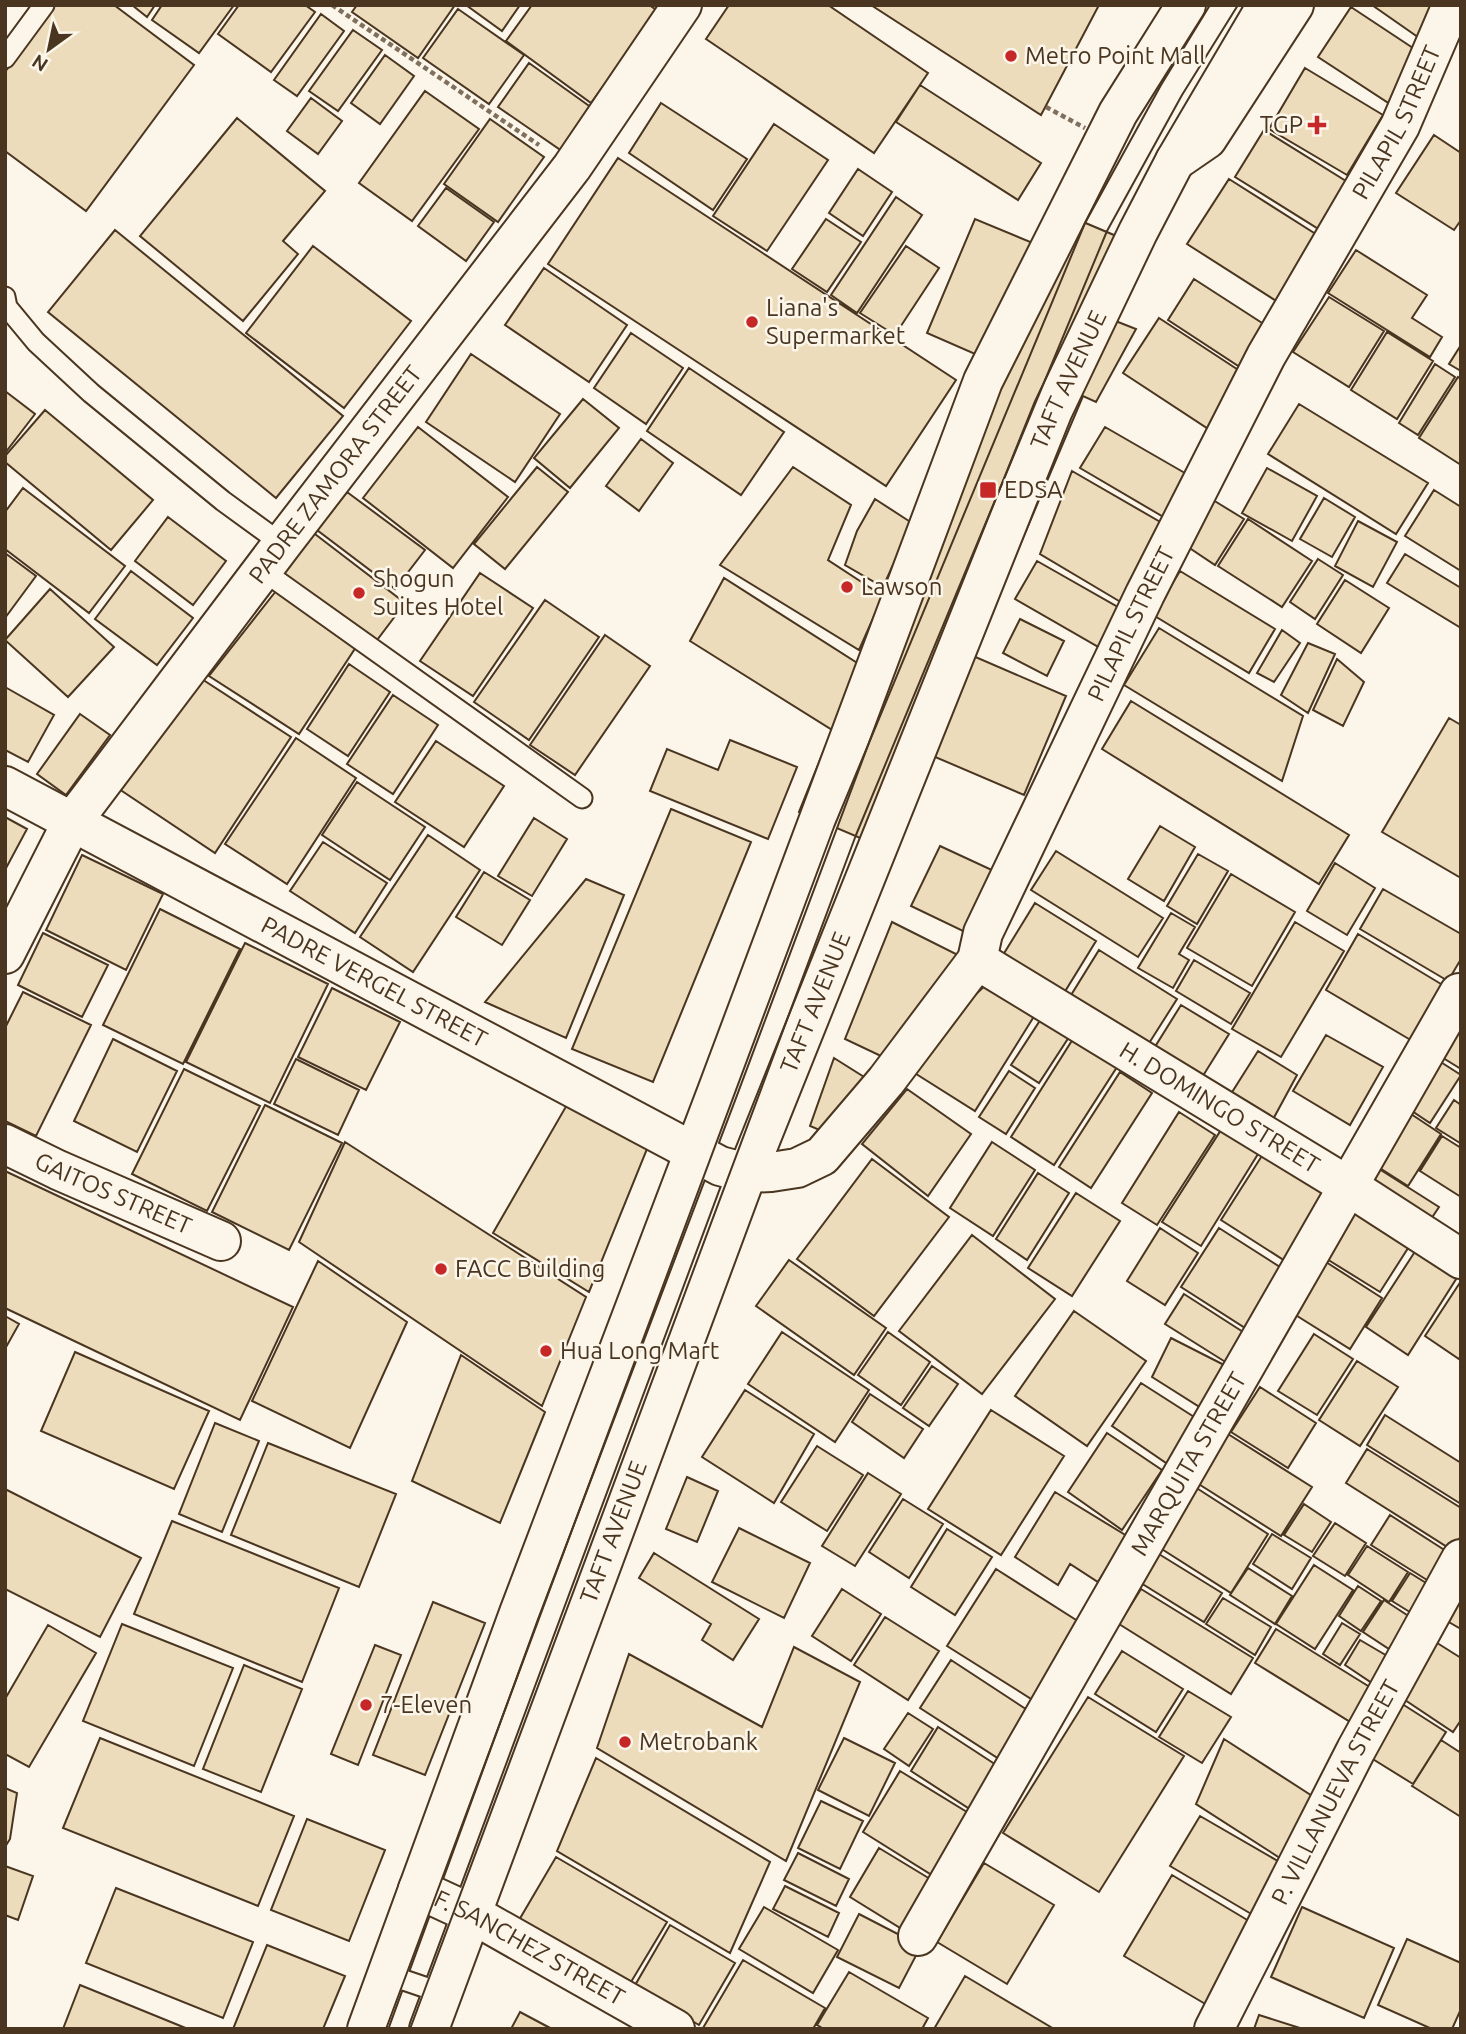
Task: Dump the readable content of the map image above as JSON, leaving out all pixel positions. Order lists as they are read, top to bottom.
{
  "streets": {
    "main road": [
      "PILAPIL STREET",
      "TAFT AVENUE",
      "PADRE ZAMORA STREET",
      "PADRE VERGEL STREET",
      "H. DOMINGO STREET",
      "GAITOS STREET",
      "MARQUITA STREET",
      "P. VILLANUEVA STREET",
      "F. SANCHEZ STREET"
    ]
  },
  "crossings": [
    ["PILAPIL STREET", "TAFT AVENUE"],
    ["PILAPIL STREET", "PADRE VERGEL STREET"],
    ["PILAPIL STREET", "H. DOMINGO STREET"],
    ["TAFT AVENUE", "PADRE VERGEL STREET"],
    ["TAFT AVENUE", "F. SANCHEZ STREET"],
    ["PADRE ZAMORA STREET", "PADRE VERGEL STREET"],
    ["H. DOMINGO STREET", "MARQUITA STREET"]
  ],
  "places": {
    "other": [
      "Metro Point Mall",
      "Liana's Supermarket",
      "Lawson",
      "Shogun Suites Hotel",
      "FACC Building",
      "Hua Long Mart",
      "7-Eleven",
      "Metrobank"
    ],
    "health": ["TGP"],
    "transit": ["EDSA"]
  },
  "north": "bottom left"
}
